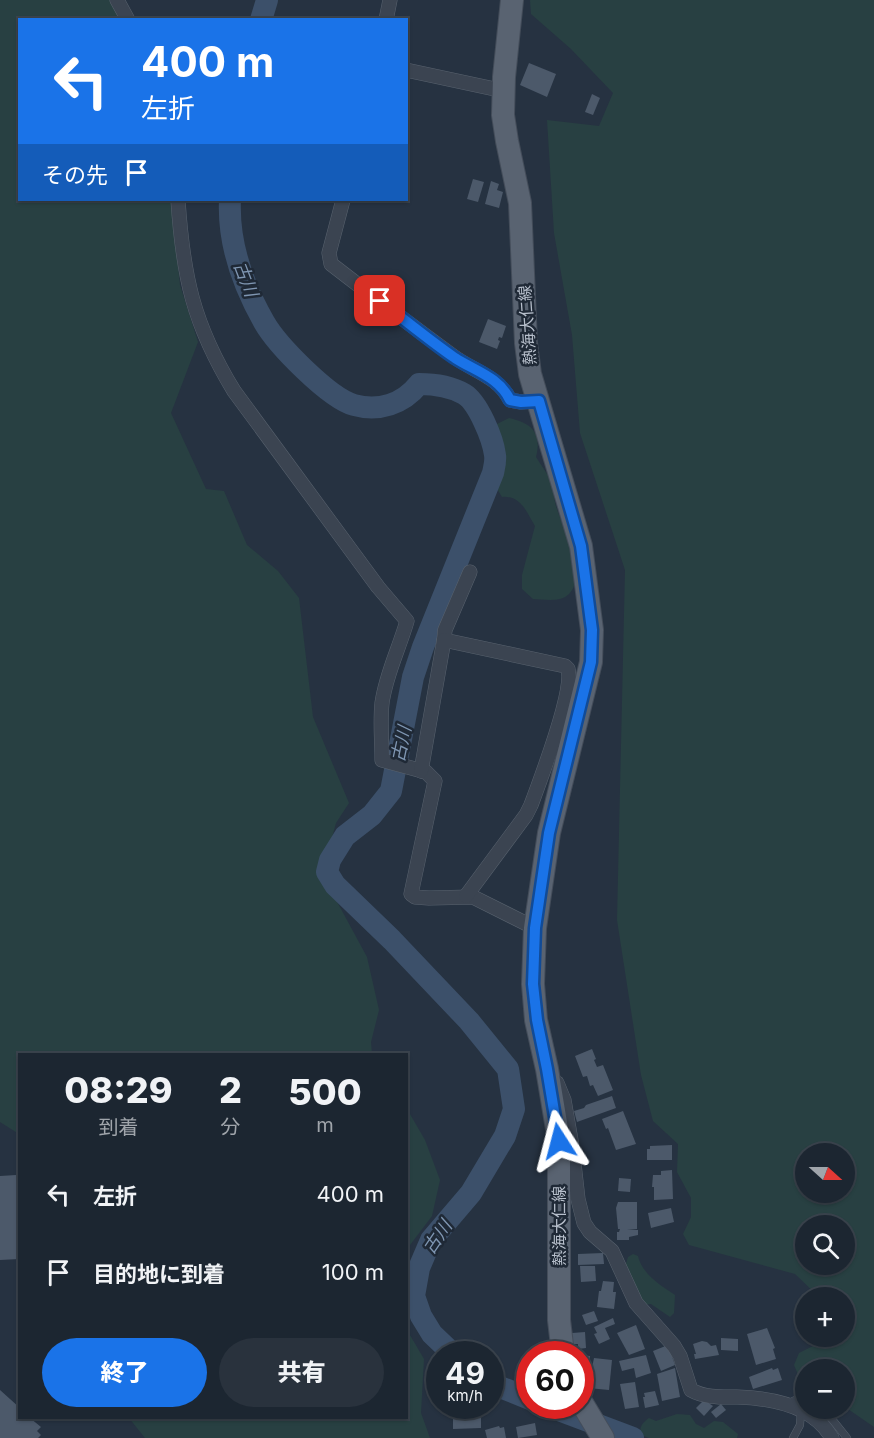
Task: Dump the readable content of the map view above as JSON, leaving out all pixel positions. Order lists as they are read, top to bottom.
{
  "streets": {
    "main road": ["熱海大仁線"]
  },
  "water": ["古川"],
  "north": "right",
  "page": {
    "turn": ["400 m", "左折"],
    "then": "その先",
    "eta": [
      "08:29",
      "到着",
      "2",
      "分",
      "500",
      "m"
    ],
    "map_buttons": ["+", "−"],
    "list": [
      {
        "name": "左折",
        "value": "400 m"
      },
      {
        "name": "目的地に到着",
        "value": "100 m"
      }
    ],
    "buttons": ["終了", "共有"],
    "speed": "49 km/h",
    "limit": "60"
  }
}
